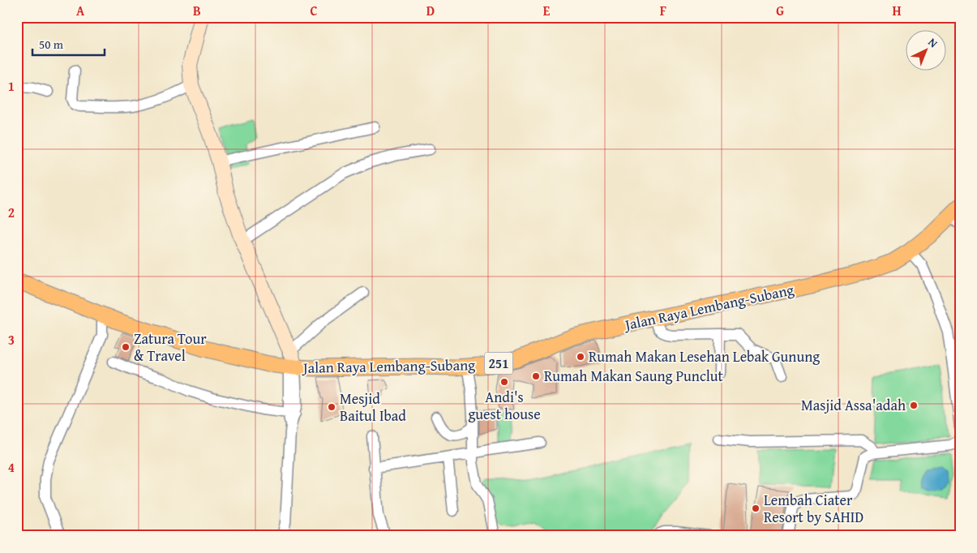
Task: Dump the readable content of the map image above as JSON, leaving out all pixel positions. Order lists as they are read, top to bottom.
{
  "streets": {
    "main road": ["Jalan Raya Lembang-Subang", "251"]
  },
  "places": [
    "Zatura Tour & Travel",
    "Rumah Makan Lesehan Lebak Gunung",
    "Rumah Makan Saung Punclut",
    "Andi's guest house",
    "Masjid Assa'adah",
    "Mesjid Baitul Ibad",
    "Lembah Ciater Resort by SAHID"
  ],
  "scale_bar": "50 m",
  "north": "top right",
  "grid": {
    "columns": [
      "A",
      "B",
      "C",
      "D",
      "E",
      "F",
      "G",
      "H"
    ],
    "rows": [
      "1",
      "2",
      "3",
      "4"
    ]
  }
}
